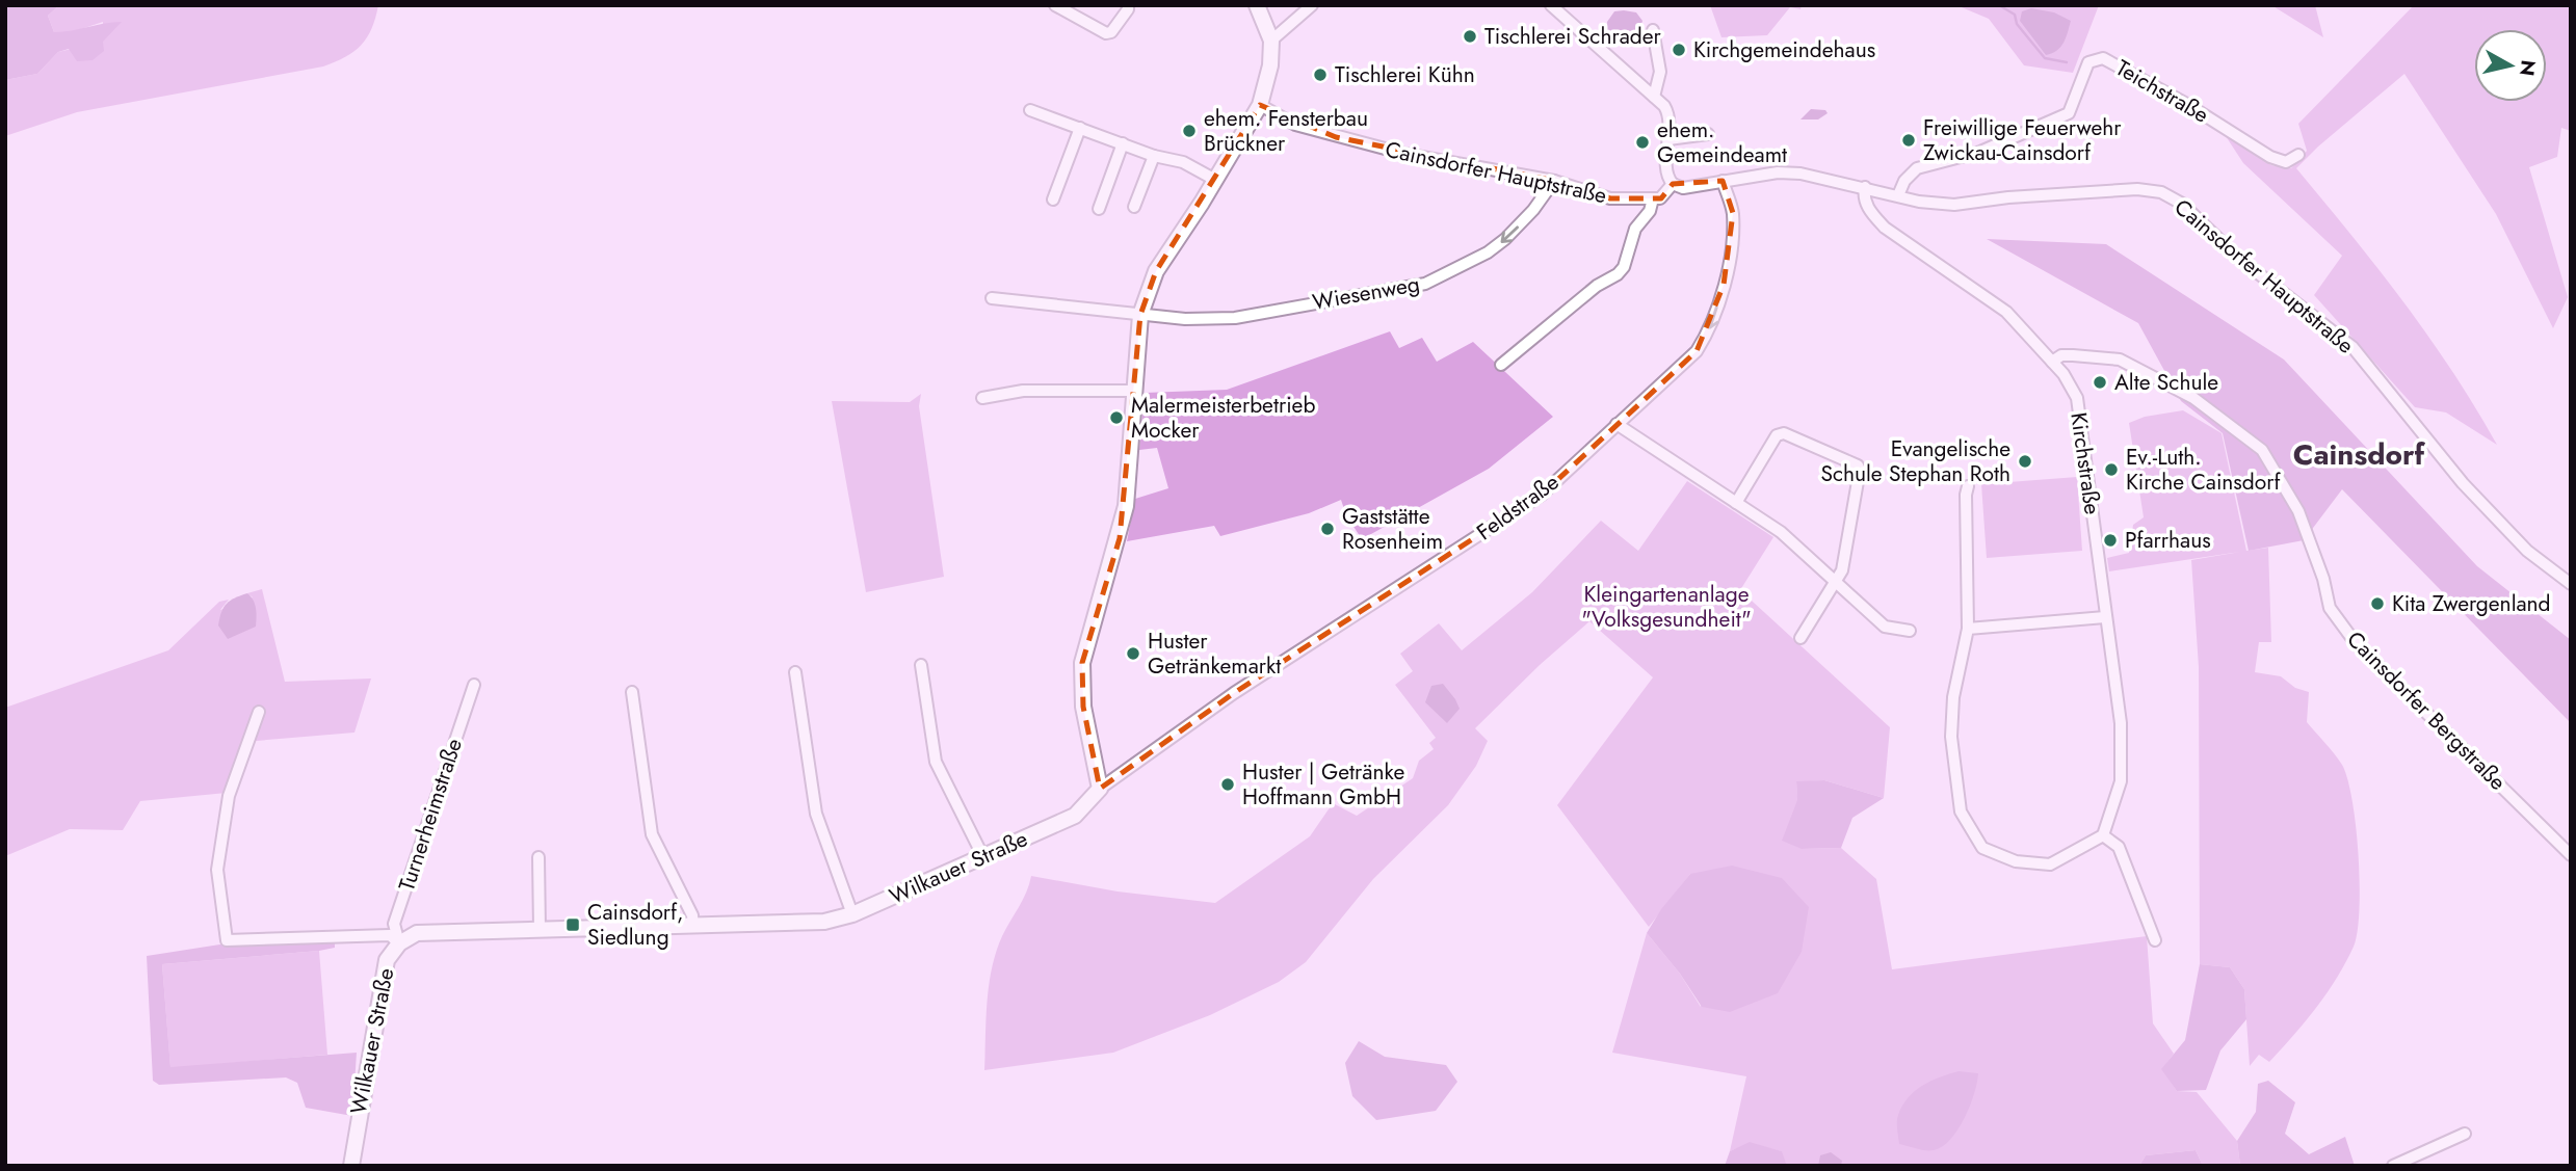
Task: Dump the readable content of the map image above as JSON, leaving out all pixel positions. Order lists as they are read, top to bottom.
{
  "streets": {
    "street": [
      "Teichstraße",
      "Cainsdorfer Hauptstraße",
      "Wiesenweg",
      "Kirchstraße",
      "Feldstraße",
      "Cainsdorfer Bergstraße",
      "Turnerheimstraße",
      "Wilkauer Straße"
    ]
  },
  "crossings": [
    ["Teichstraße", "Cainsdorfer Hauptstraße"],
    ["Cainsdorfer Hauptstraße", "Wiesenweg"],
    ["Cainsdorfer Hauptstraße", "Kirchstraße"],
    ["Cainsdorfer Hauptstraße", "Feldstraße"],
    ["Kirchstraße", "Cainsdorfer Bergstraße"],
    ["Feldstraße", "Wilkauer Straße"],
    ["Turnerheimstraße", "Wilkauer Straße"]
  ],
  "one_way": ["Wiesenweg"],
  "districts": ["Cainsdorf"],
  "parks": ["Kleingartenanlage \"Volksgesundheit\""],
  "places": {
    "other": [
      "Tischlerei Schrader",
      "Kirchgemeindehaus",
      "Tischlerei Kühn",
      "ehem. Fensterbau Brückner",
      "Freiwillige Feuerwehr Zwickau-Cainsdorf",
      "ehem. Gemeindeamt",
      "Alte Schule",
      "Malermeisterbetrieb Mocker",
      "Evangelische Schule Stephan Roth",
      "Ev.-Luth. Kirche Cainsdorf",
      "Gaststätte Rosenheim",
      "Pfarrhaus",
      "Kita Zwergenland",
      "Huster Getränkemarkt",
      "Huster | Getränke Hoffmann GmbH"
    ],
    "transit": ["Cainsdorf, Siedlung"]
  },
  "north": "right"
}
